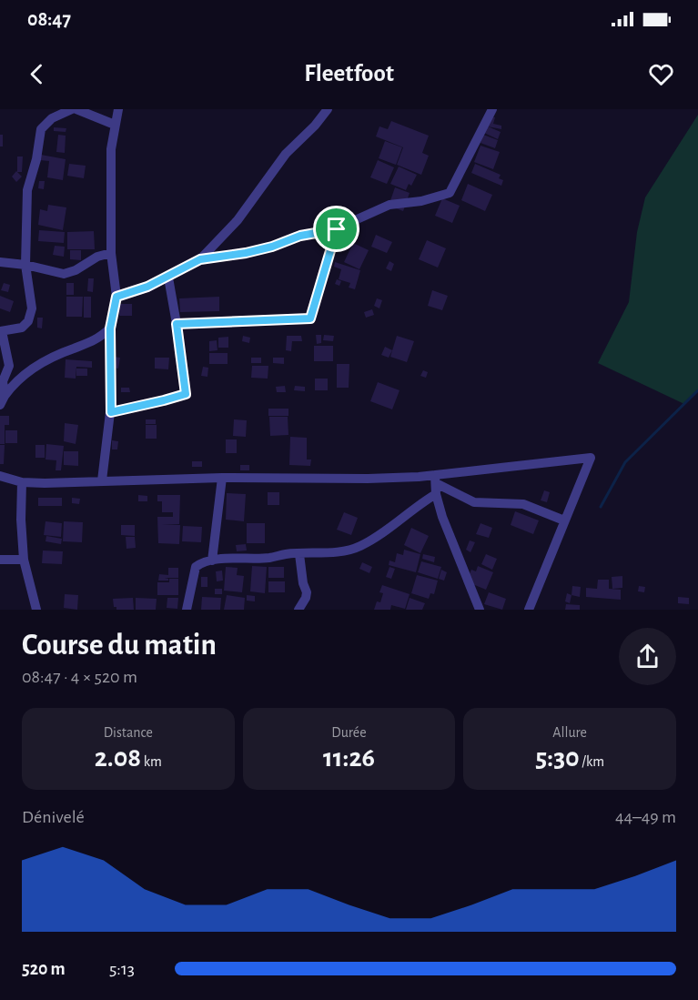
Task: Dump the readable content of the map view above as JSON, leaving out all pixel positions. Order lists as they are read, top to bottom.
{
  "page": {
    "status": "08:47",
    "header": "Fleetfoot",
    "heading": ["Course du matin", "08:47 · 4 × 520 m"],
    "stats": [
      ["Distance", "2.08 km"],
      ["Durée", "11:26"],
      ["Allure", "5:30 /km"]
    ],
    "chart": ["Dénivelé", "44–49 m"],
    "list": [
      {
        "name": "520 m",
        "note": "5:13"
      }
    ]
  }
}
